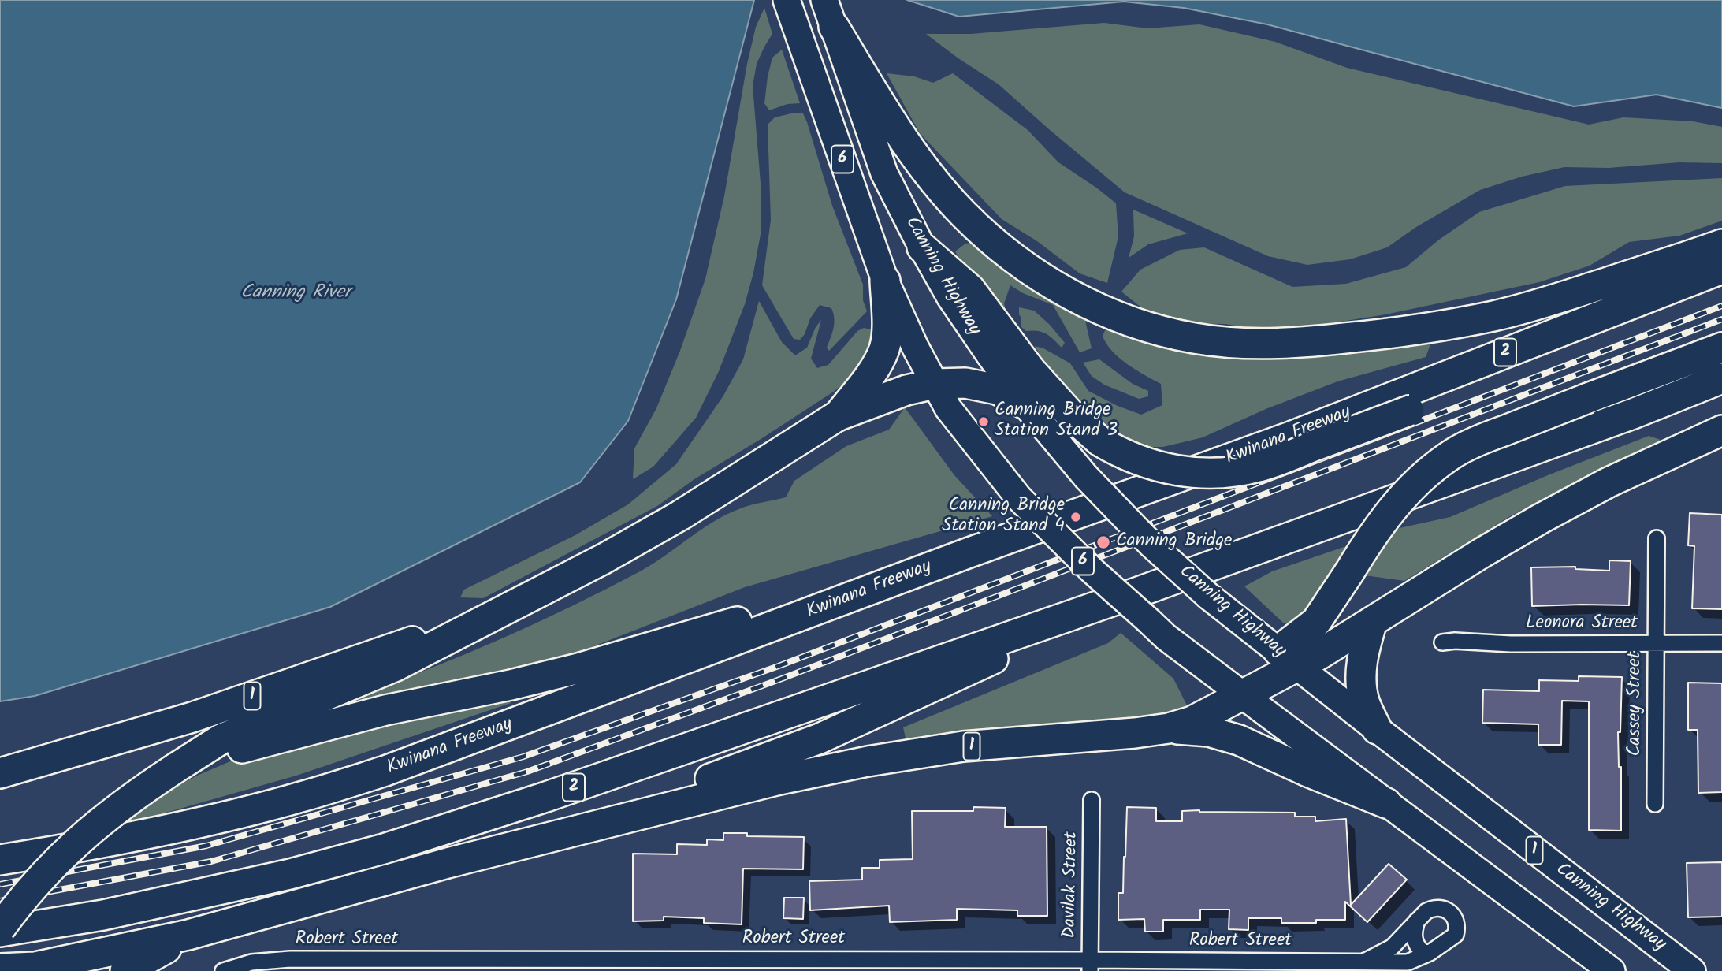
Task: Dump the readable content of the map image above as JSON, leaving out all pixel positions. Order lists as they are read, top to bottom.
{
  "streets": {
    "highway": [
      "6",
      "Canning Highway",
      "2",
      "Kwinana Freeway",
      "1"
    ],
    "street": [
      "Leonora Street",
      "Cassey Street",
      "Davilak Street",
      "Robert Street"
    ]
  },
  "crossings": [
    ["6", "1"],
    ["Canning Highway", "1"],
    ["Leonora Street", "Cassey Street"],
    ["Davilak Street", "Robert Street"]
  ],
  "water": ["Canning River"],
  "places": ["Canning Bridge Station Stand 3", "Canning Bridge Station Stand 4", "Canning Bridge"]
}
